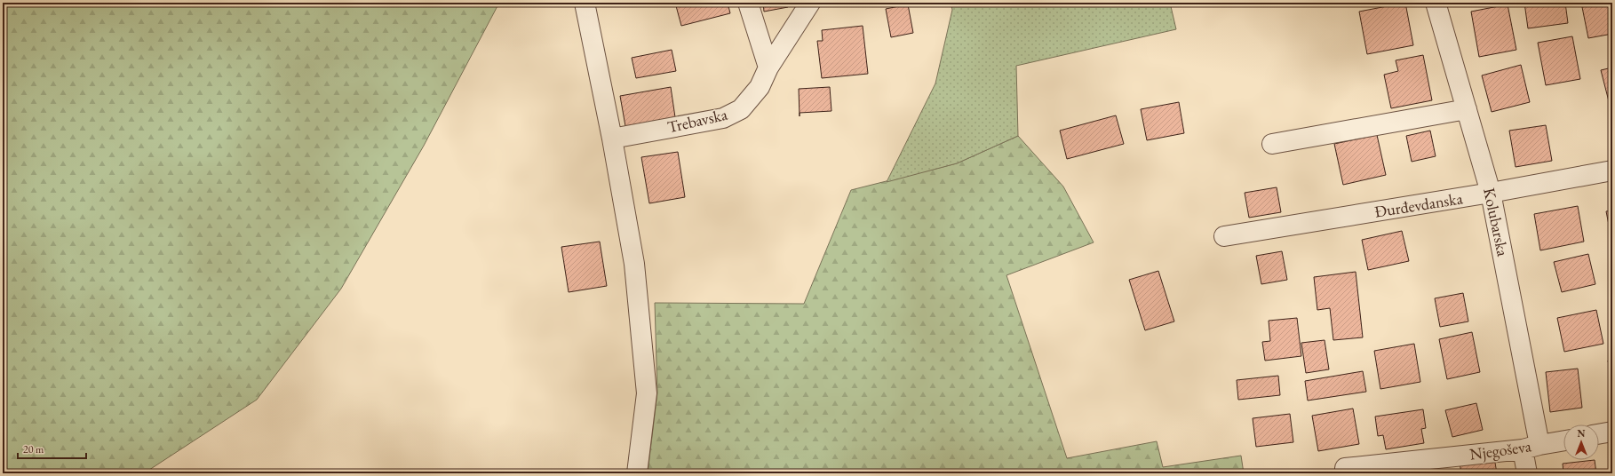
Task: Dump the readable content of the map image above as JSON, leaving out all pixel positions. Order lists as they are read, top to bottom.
{
  "streets": {
    "street": [
      "Trebavska",
      "Đurđevdanska",
      "Kolubarska",
      "Njegoševa"
    ]
  },
  "crossings": [
    ["Đurđevdanska", "Kolubarska"],
    ["Kolubarska", "Njegoševa"]
  ],
  "scale_bar": "20 m",
  "north": "top"
}
